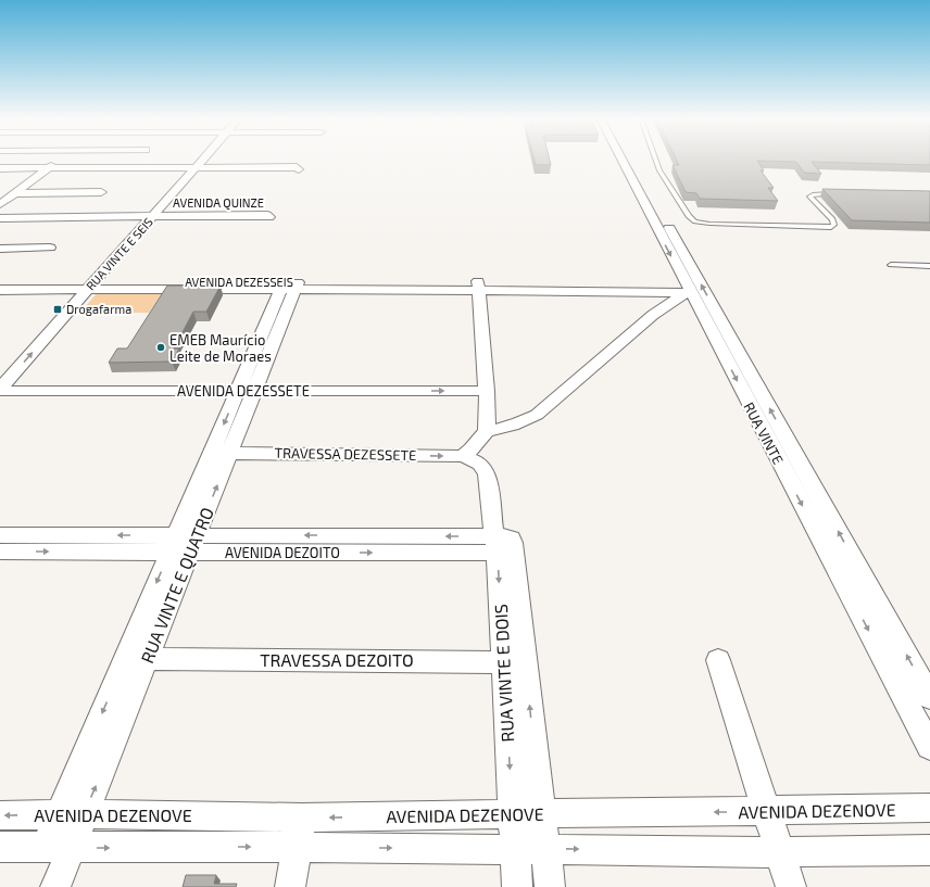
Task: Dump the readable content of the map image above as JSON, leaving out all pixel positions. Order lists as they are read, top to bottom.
{
  "streets": {
    "street": [
      "AVENIDA QUINZE",
      "RUA VINTE E SEIS",
      "AVENIDA DEZESSEIS",
      "AVENIDA DEZESSETE",
      "RUA VINTE",
      "TRAVESSA DEZESSETE",
      "AVENIDA DEZOITO",
      "RUA VINTE E QUATRO",
      "TRAVESSA DEZOITO",
      "RUA VINTE E DOIS",
      "AVENIDA DEZENOVE"
    ]
  },
  "crossings": [
    ["AVENIDA QUINZE", "RUA VINTE E SEIS"],
    ["RUA VINTE E SEIS", "AVENIDA DEZESSEIS"],
    ["RUA VINTE E SEIS", "AVENIDA DEZESSETE"],
    ["AVENIDA DEZESSEIS", "RUA VINTE"],
    ["AVENIDA DEZESSEIS", "RUA VINTE E QUATRO"],
    ["AVENIDA DEZESSETE", "RUA VINTE E QUATRO"],
    ["TRAVESSA DEZESSETE", "RUA VINTE E QUATRO"],
    ["TRAVESSA DEZESSETE", "RUA VINTE E DOIS"],
    ["AVENIDA DEZOITO", "RUA VINTE E QUATRO"],
    ["AVENIDA DEZOITO", "RUA VINTE E DOIS"],
    ["RUA VINTE E QUATRO", "TRAVESSA DEZOITO"],
    ["RUA VINTE E QUATRO", "AVENIDA DEZENOVE"],
    ["TRAVESSA DEZOITO", "RUA VINTE E DOIS"],
    ["RUA VINTE E DOIS", "AVENIDA DEZENOVE"]
  ],
  "one_way": ["TRAVESSA DEZESSETE"],
  "places": {
    "transit": ["Drogafarma"],
    "other": ["EMEB Maurício Leite de Moraes"]
  }
}
